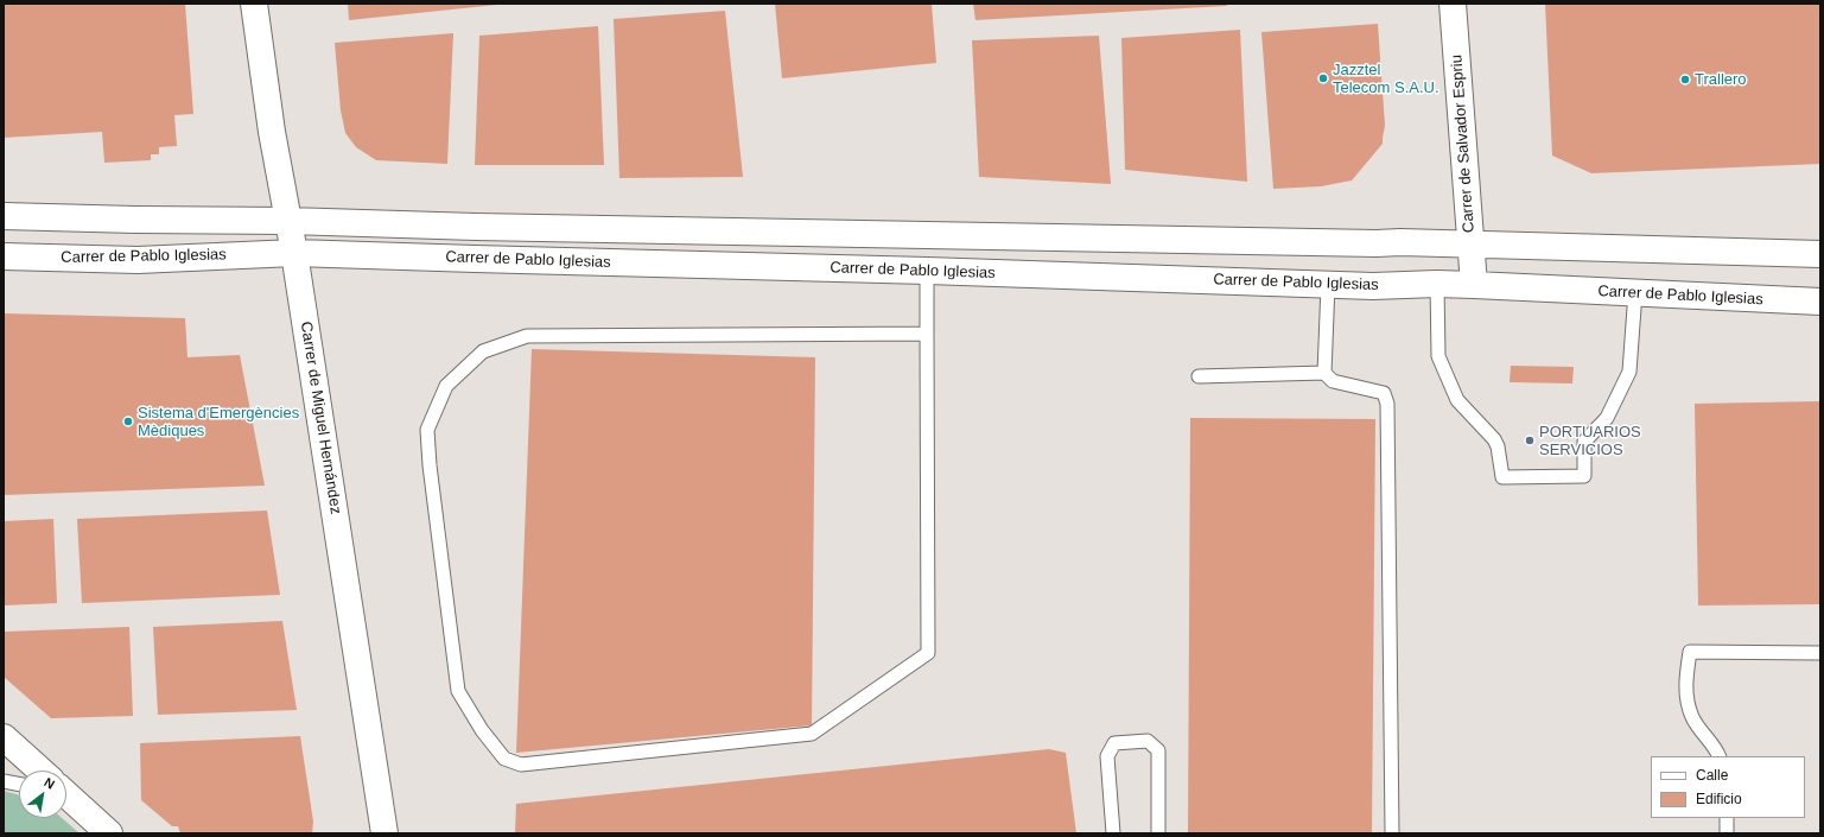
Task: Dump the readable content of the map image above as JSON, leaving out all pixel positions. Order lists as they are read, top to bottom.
{
  "streets": {
    "street": ["Carrer de Salvador Espriu", "Carrer de Pablo Iglesias", "Carrer de Miguel Hernández"]
  },
  "crossings": [
    ["Carrer de Salvador Espriu", "Carrer de Pablo Iglesias"],
    ["Carrer de Pablo Iglesias", "Carrer de Miguel Hernández"]
  ],
  "places": [
    "Jazztel Telecom S.A.U.",
    "Trallero",
    "Sistema d'Emergències Mèdiques",
    "PORTUARIOS SERVICIOS"
  ],
  "legend": ["Calle", "Edificio"],
  "north": "top right"
}
